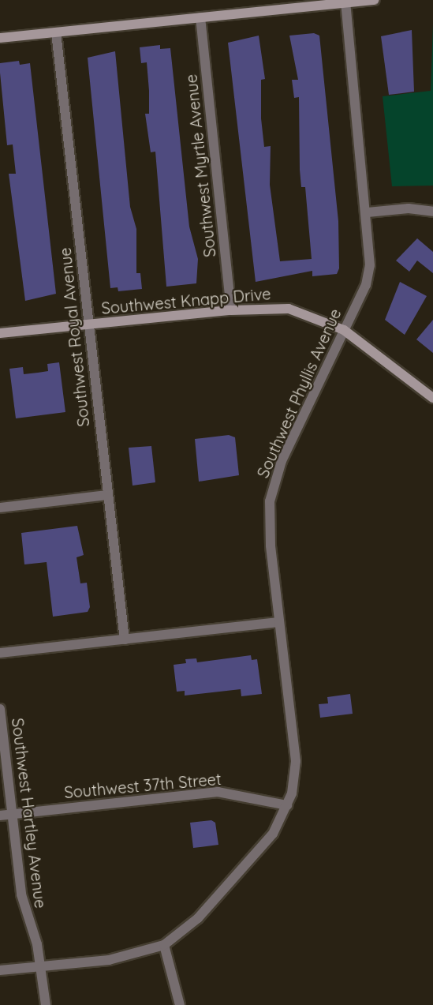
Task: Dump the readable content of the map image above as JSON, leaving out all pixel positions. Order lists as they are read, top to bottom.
{
  "streets": {
    "street": [
      "Southwest Myrtle Avenue",
      "Southwest Knapp Drive",
      "Southwest Royal Avenue",
      "Southwest Phyllis Avenue",
      "Southwest 37th Street",
      "Southwest Hartley Avenue"
    ]
  },
  "crossings": [
    ["Southwest Myrtle Avenue", "Southwest Knapp Drive"],
    ["Southwest Knapp Drive", "Southwest Royal Avenue"],
    ["Southwest Knapp Drive", "Southwest Phyllis Avenue"],
    ["Southwest Phyllis Avenue", "Southwest 37th Street"],
    ["Southwest 37th Street", "Southwest Hartley Avenue"]
  ]
}
